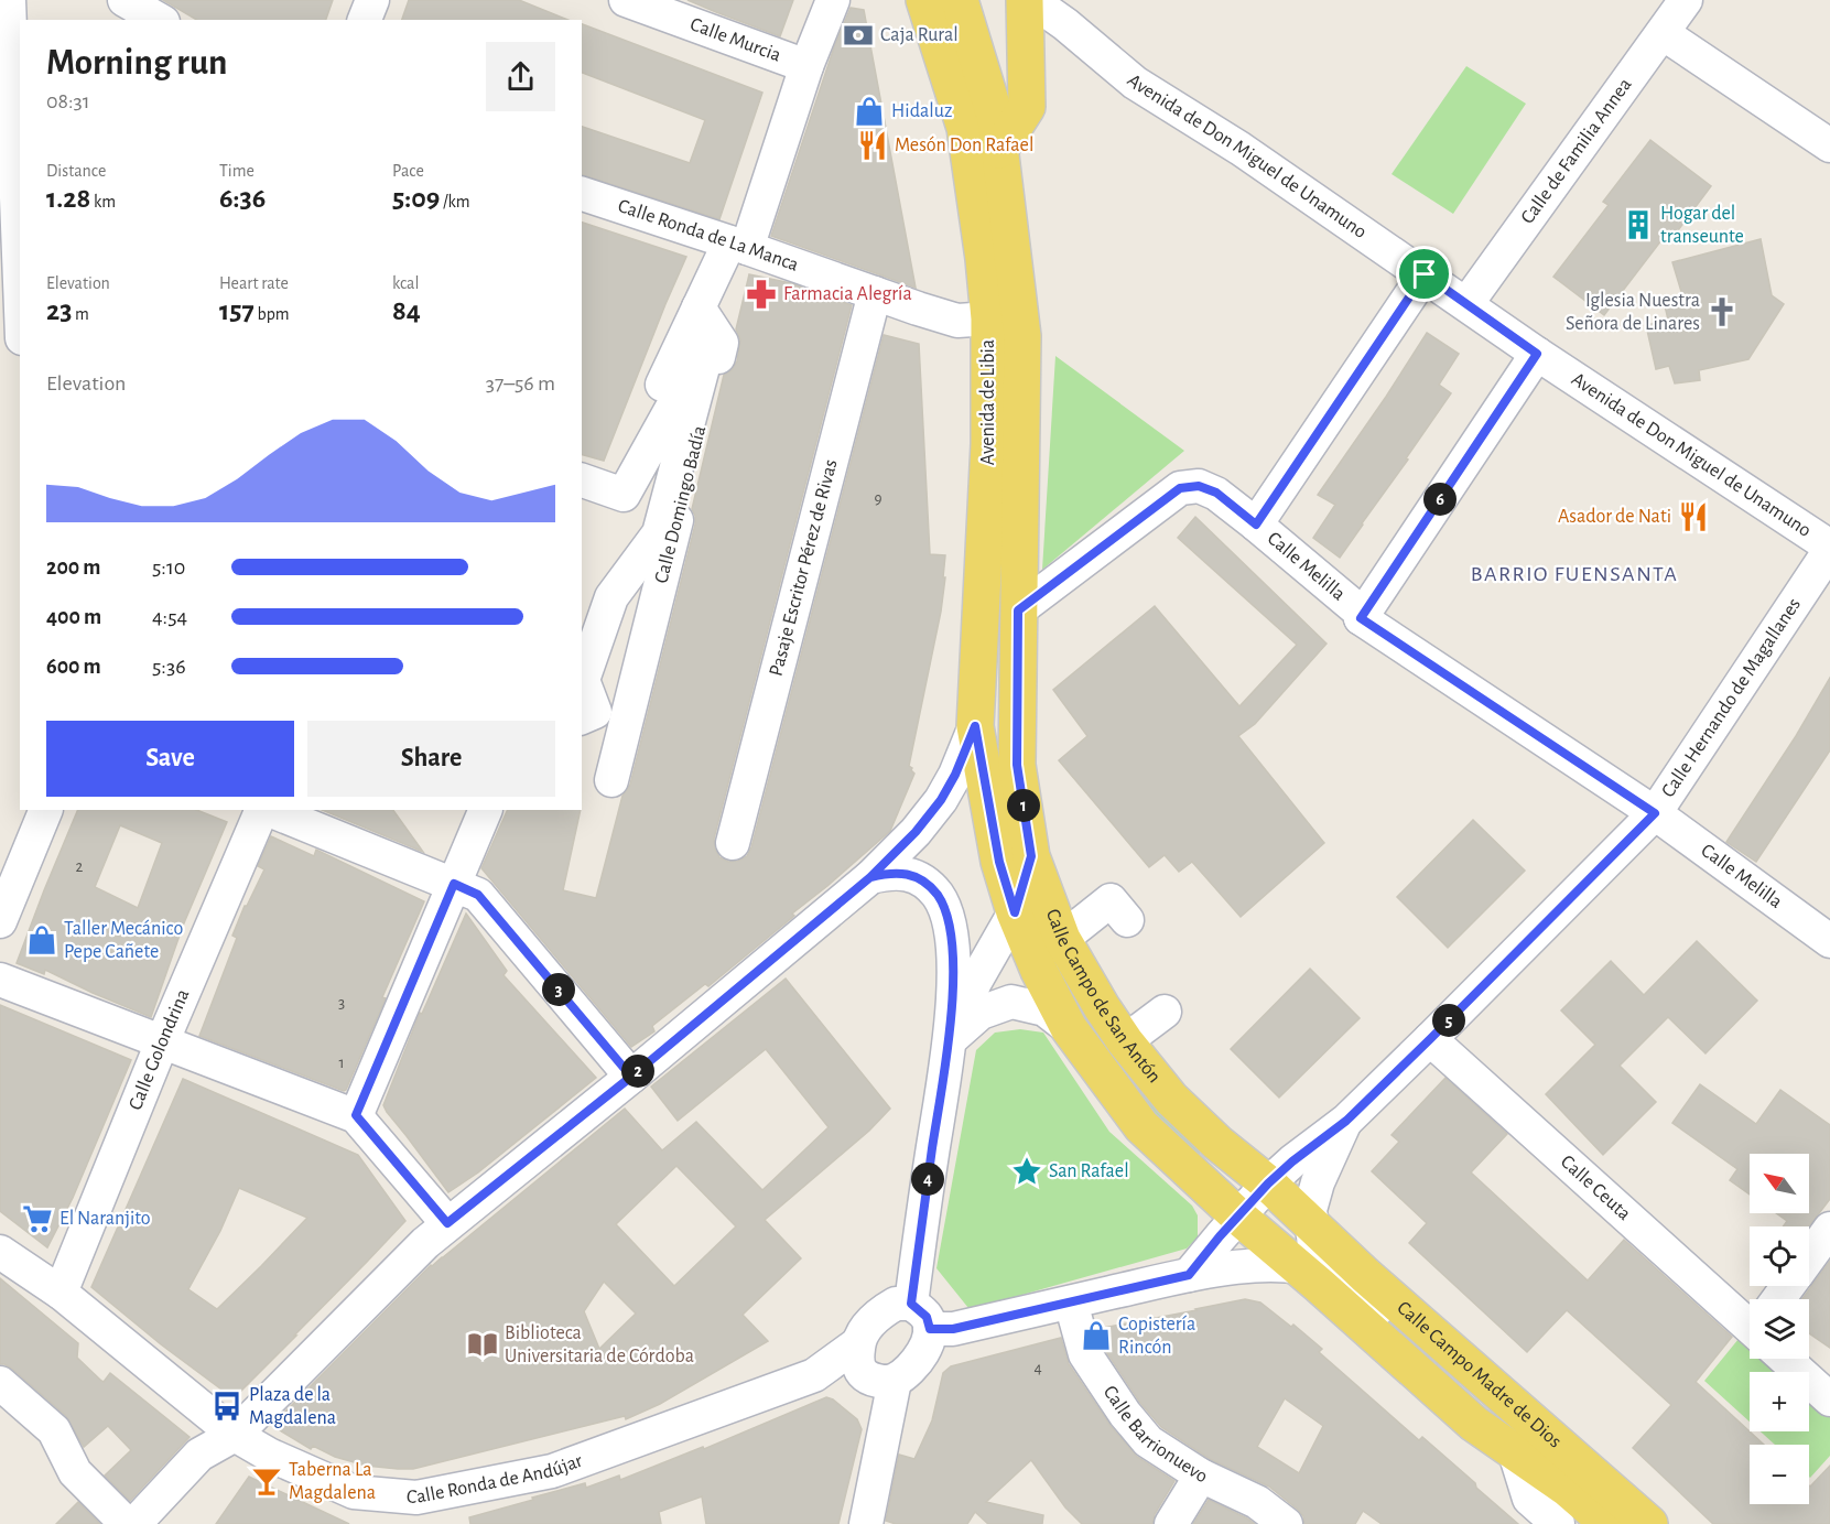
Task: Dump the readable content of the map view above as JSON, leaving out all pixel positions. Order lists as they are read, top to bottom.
{
  "streets": {
    "main road": ["Avenida de Libia", "Calle Campo de San Antón", "Calle Campo Madre de Dios"],
    "street": [
      "Calle Murcia",
      "Calle de Familia Annea",
      "Avenida de Don Miguel de Unamuno",
      "Calle Ronda de La Manca",
      "Calle Domingo Badía",
      "Calle Melilla",
      "Pasaje Escritor Pérez de Rivas",
      "Calle Hernando de Magallanes",
      "Calle Golondrina",
      "Calle Ceuta",
      "Calle Barrionuevo",
      "Calle Ronda de Andújar"
    ]
  },
  "crossings": [
    ["Calle de Familia Annea", "Avenida de Don Miguel de Unamuno"],
    ["Avenida de Don Miguel de Unamuno", "Calle Melilla"],
    ["Avenida de Don Miguel de Unamuno", "Calle Hernando de Magallanes"],
    ["Calle Ronda de La Manca", "Avenida de Libia"],
    ["Calle Ronda de La Manca", "Pasaje Escritor Pérez de Rivas"],
    ["Avenida de Libia", "Calle Campo de San Antón"],
    ["Calle Melilla", "Calle Hernando de Magallanes"],
    ["Calle Hernando de Magallanes", "Calle Campo de San Antón"],
    ["Calle Hernando de Magallanes", "Calle Ceuta"],
    ["Calle Hernando de Magallanes", "Calle Campo Madre de Dios"],
    ["Calle Campo de San Antón", "Calle Campo Madre de Dios"],
    ["Calle Golondrina", "Calle Ronda de Andújar"]
  ],
  "districts": ["BARRIO FUENSANTA"],
  "places": {
    "bank": ["Caja Rural"],
    "shop": ["Hidaluz", "Taller Mecánico Pepe Cañete", "Copistería Rincón"],
    "restaurant": ["Mesón Don Rafael", "Asador de Nati"],
    "building": ["Hogar del transeunte"],
    "pharmacy": ["Farmacia Alegría"],
    "church": ["Iglesia Nuestra Señora de Linares"],
    "place": ["San Rafael"],
    "supermarket": ["El Naranjito"],
    "library": ["Biblioteca Universitaria de Córdoba"],
    "bus stop": ["Plaza de la Magdalena"],
    "bar": ["Taberna La Magdalena"]
  },
  "house_numbers": [
    "9",
    "2",
    "3",
    "1",
    "4"
  ],
  "north": "top left",
  "page": {
    "heading": ["Morning run", "08:31"],
    "stats": [
      ["Distance", "1.28 km"],
      ["Time", "6:36"],
      ["Pace", "5:09 /km"],
      ["Elevation", "23 m"],
      ["Heart rate", "157 bpm"],
      ["kcal", "84"]
    ],
    "chart": ["Elevation", "37–56 m"],
    "pins": [
      "6",
      "1",
      "3",
      "5",
      "2",
      "4"
    ],
    "list": [
      {
        "name": "200 m",
        "note": "5:10"
      },
      {
        "name": "400 m",
        "note": "4:54"
      },
      {
        "name": "600 m",
        "note": "5:36"
      }
    ],
    "buttons": ["Save", "Share"],
    "map_buttons": ["+", "−"]
  }
}
